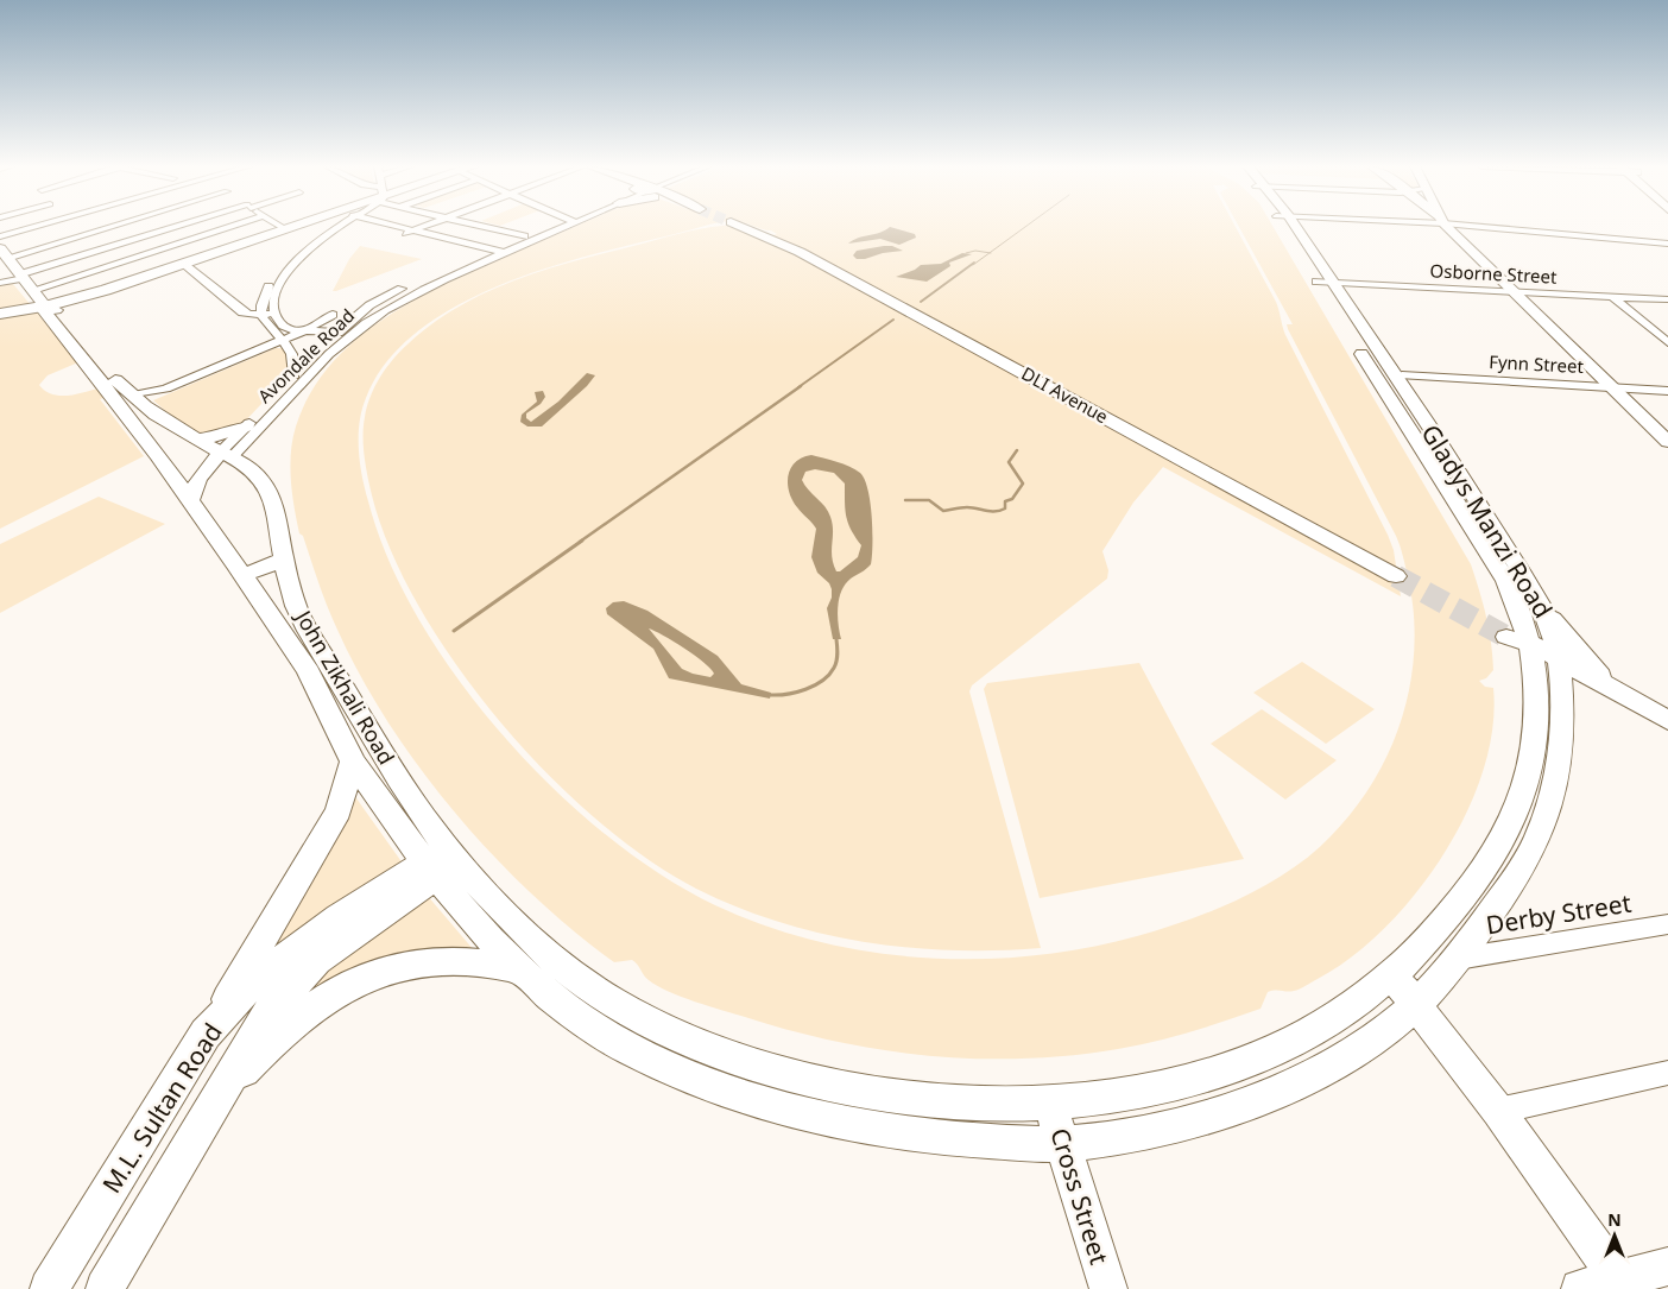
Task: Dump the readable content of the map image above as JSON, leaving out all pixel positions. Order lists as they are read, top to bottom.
{
  "streets": {
    "main road": [
      "DLI Avenue",
      "Gladys Manzi Road",
      "John Zikhali Road",
      "M.L. Sultan Road",
      "Cross Street"
    ],
    "street": [
      "Osborne Street",
      "Avondale Road",
      "Fynn Street",
      "Derby Street"
    ]
  },
  "crossings": [
    ["Osborne Street", "Gladys Manzi Road"],
    ["Avondale Road", "John Zikhali Road"],
    ["Fynn Street", "Gladys Manzi Road"],
    ["Gladys Manzi Road", "John Zikhali Road"],
    ["Gladys Manzi Road", "Derby Street"],
    ["Gladys Manzi Road", "M.L. Sultan Road"],
    ["Gladys Manzi Road", "Cross Street"],
    ["John Zikhali Road", "M.L. Sultan Road"]
  ],
  "north": "top"
}
